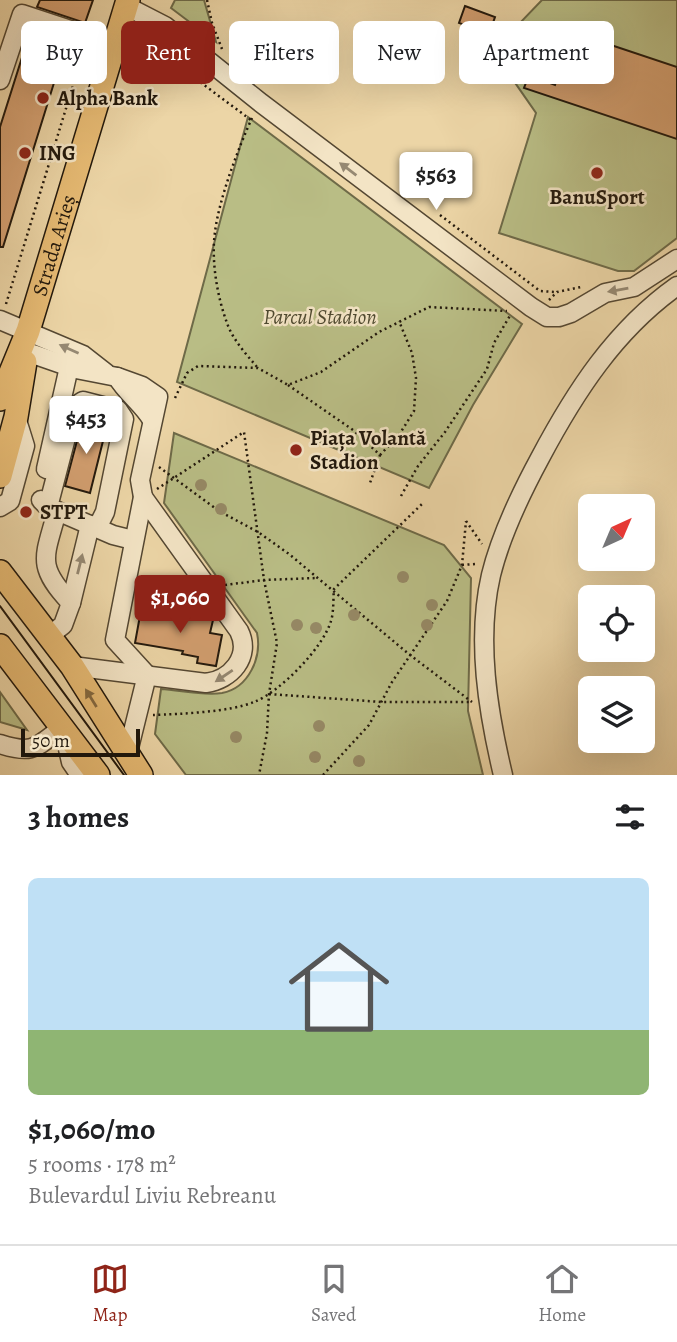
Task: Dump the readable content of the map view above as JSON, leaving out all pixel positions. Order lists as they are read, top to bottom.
{
  "streets": {
    "main road": ["Strada Arieș"]
  },
  "parks": ["Parcul Stadion"],
  "places": [
    "Alpha Bank",
    "ING",
    "BanuSport",
    "Piața Volantă Stadion",
    "STPT"
  ],
  "scale_bar": "50 m",
  "north": "top right",
  "page": {
    "chip": [
      "Buy",
      "Rent",
      "Filters",
      "New",
      "Apartment"
    ],
    "price": ["$563", "$453", "$1,060"],
    "scale": "50 m",
    "heading": "3 homes",
    "list": [
      {
        "name": "$1,060/mo",
        "note": "5 rooms · 178 m² · Bulevardul Liviu Rebreanu"
      }
    ],
    "tabs": ["Map", "Saved", "Home"]
  }
}
